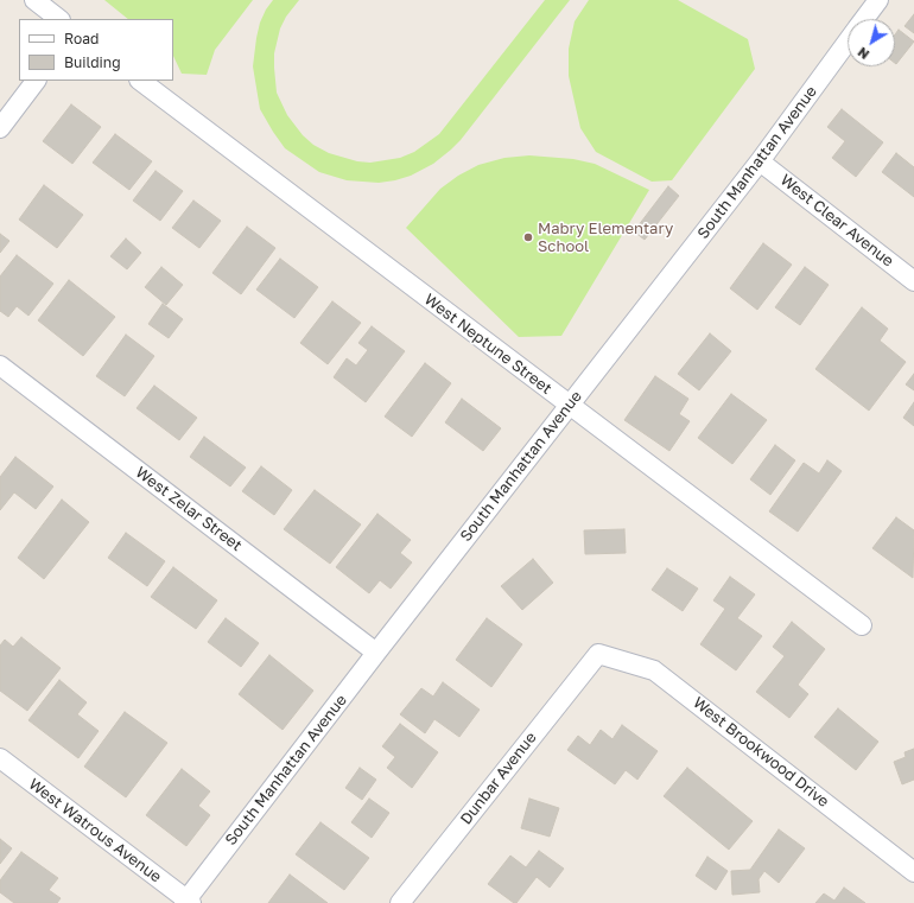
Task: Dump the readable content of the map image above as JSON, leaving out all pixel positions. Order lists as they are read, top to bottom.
{
  "streets": {
    "street": [
      "South Manhattan Avenue",
      "West Clear Avenue",
      "West Neptune Street",
      "West Zelar Street",
      "West Brookwood Drive",
      "Dunbar Avenue",
      "West Watrous Avenue"
    ]
  },
  "crossings": [
    ["South Manhattan Avenue", "West Clear Avenue"],
    ["South Manhattan Avenue", "West Neptune Street"],
    ["South Manhattan Avenue", "West Zelar Street"],
    ["South Manhattan Avenue", "West Watrous Avenue"],
    ["West Brookwood Drive", "Dunbar Avenue"]
  ],
  "places": ["Mabry Elementary School"],
  "legend": ["Road", "Building"],
  "north": "bottom left"
}
